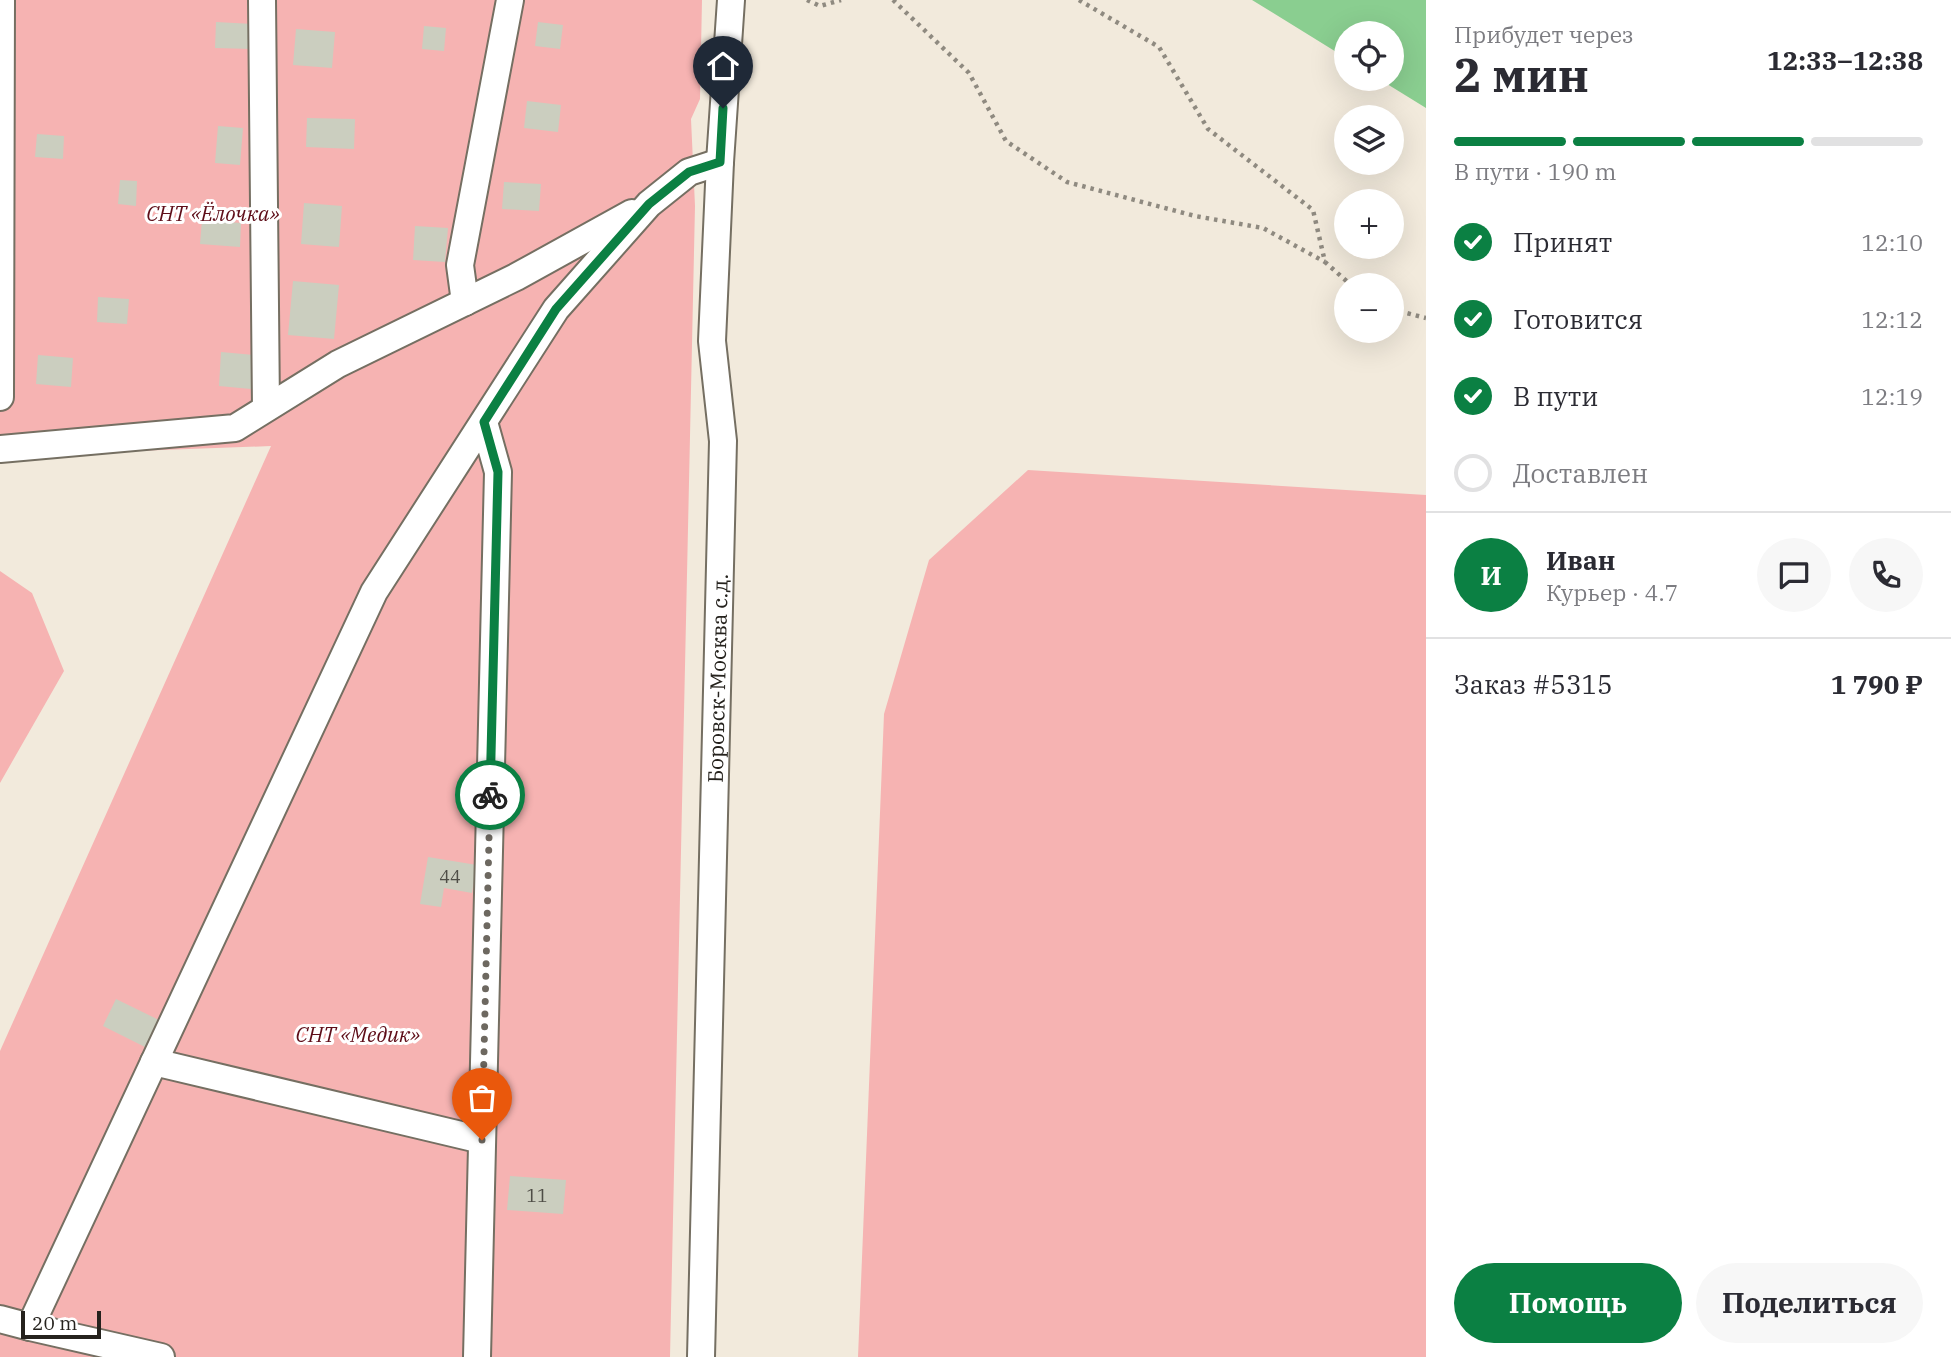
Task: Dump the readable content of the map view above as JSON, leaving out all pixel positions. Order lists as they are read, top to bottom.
{
  "streets": {
    "street": ["Боровск-Москва с.д."]
  },
  "parks": ["СНТ «Ёлочка»", "СНТ «Медик»"],
  "house_numbers": ["44", "11"],
  "scale_bar": "20 m",
  "page": {
    "heading": ["2 мин", "Прибудет через", "12:33–12:38"],
    "panel": [
      "Иван",
      "Курьер · 4.7",
      "Заказ #5315",
      "1 790 ₽"
    ],
    "map_buttons": ["+", "−"],
    "bar": "В пути · 190 m",
    "list": [
      ["Принят", "12:10"],
      ["Готовится", "12:12"],
      ["В пути", "12:19"],
      "Доставлен"
    ],
    "round": "И",
    "buttons": ["Помощь", "Поделиться"],
    "scale": "20 m"
  }
}
